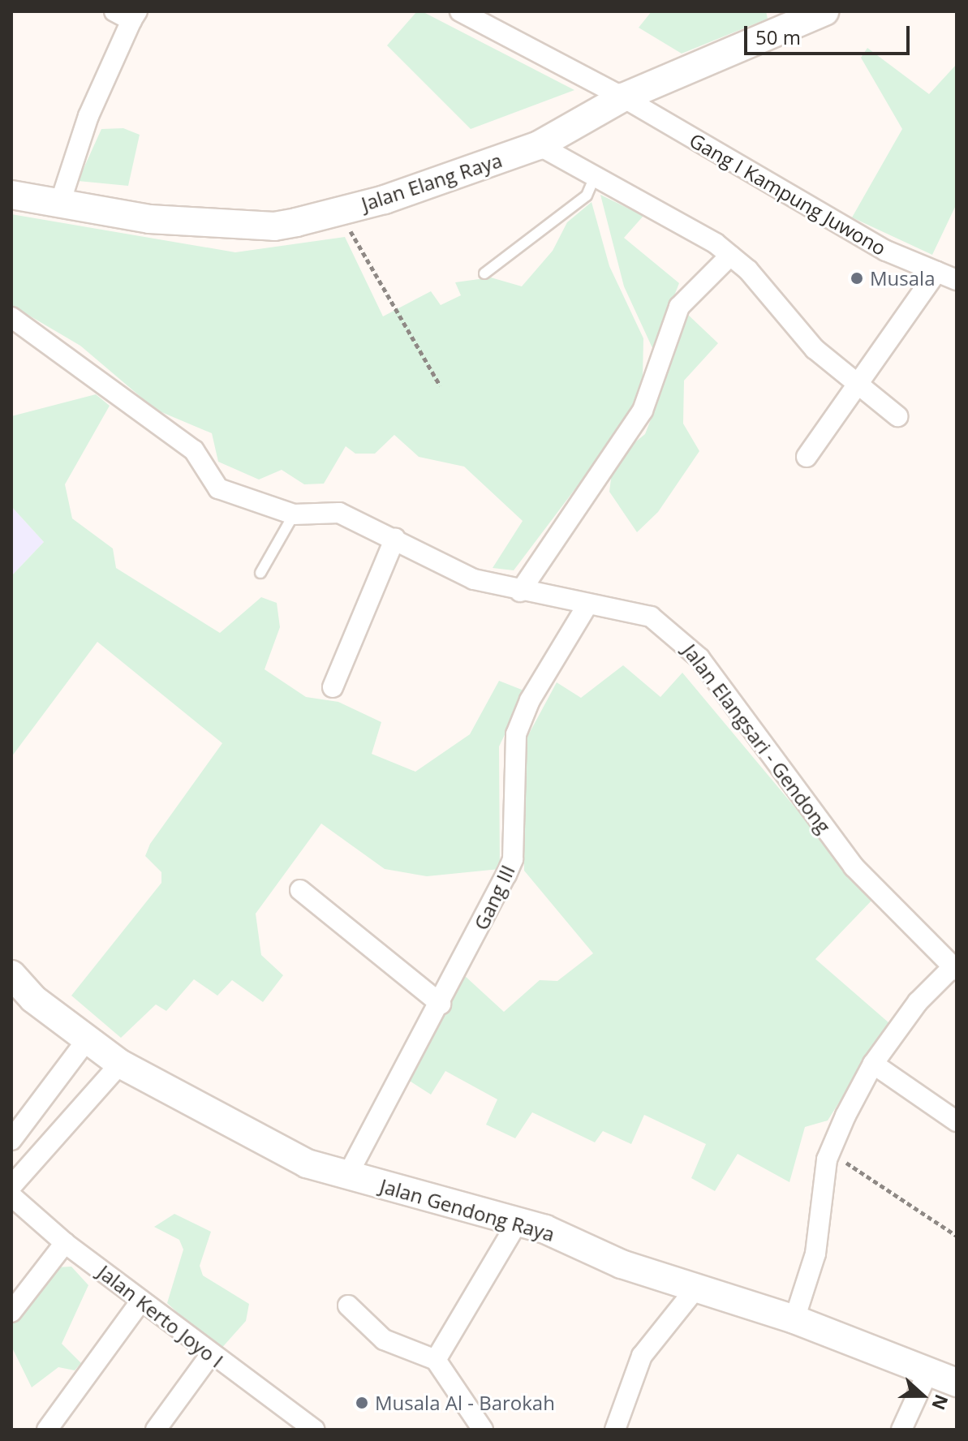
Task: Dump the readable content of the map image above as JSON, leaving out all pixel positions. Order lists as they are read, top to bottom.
{
  "streets": {
    "main road": ["Jalan Elang Raya", "Jalan Gendong Raya"],
    "street": [
      "Gang I Kampung Juwono",
      "Jalan Elangsari - Gendong",
      "Gang III",
      "Jalan Kerto Joyo I"
    ]
  },
  "crossings": [
    ["Jalan Elang Raya", "Gang I Kampung Juwono"],
    ["Jalan Elangsari - Gendong", "Gang III"],
    ["Gang III", "Jalan Gendong Raya"]
  ],
  "places": ["Musala", "Musala Al - Barokah"],
  "scale_bar": "50 m",
  "north": "right"
}
